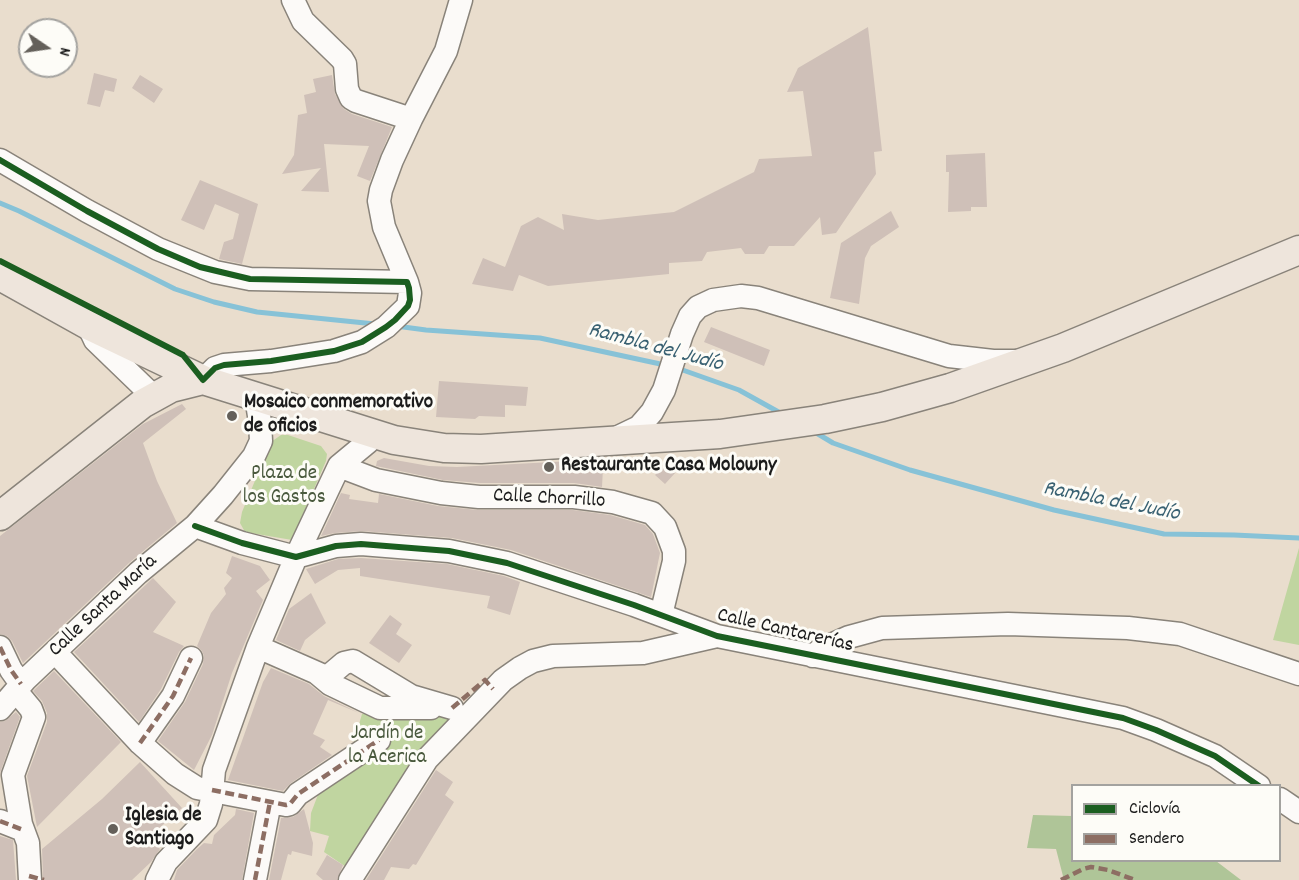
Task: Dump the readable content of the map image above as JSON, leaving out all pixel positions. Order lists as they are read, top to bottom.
{
  "streets": {
    "street": ["Calle Chorrillo", "Calle Santa María", "Calle Cantarerías"]
  },
  "crossings": [
    ["Calle Chorrillo", "Calle Cantarerías"]
  ],
  "water": ["Rambla del Judío"],
  "parks": ["Plaza de los Gastos", "Jardín de la Acerica"],
  "places": ["Mosaico conmemorativo de oficios", "Restaurante Casa Molowny", "Iglesia de Santiago"],
  "legend": ["Ciclovía", "Sendero"],
  "north": "right"
}
